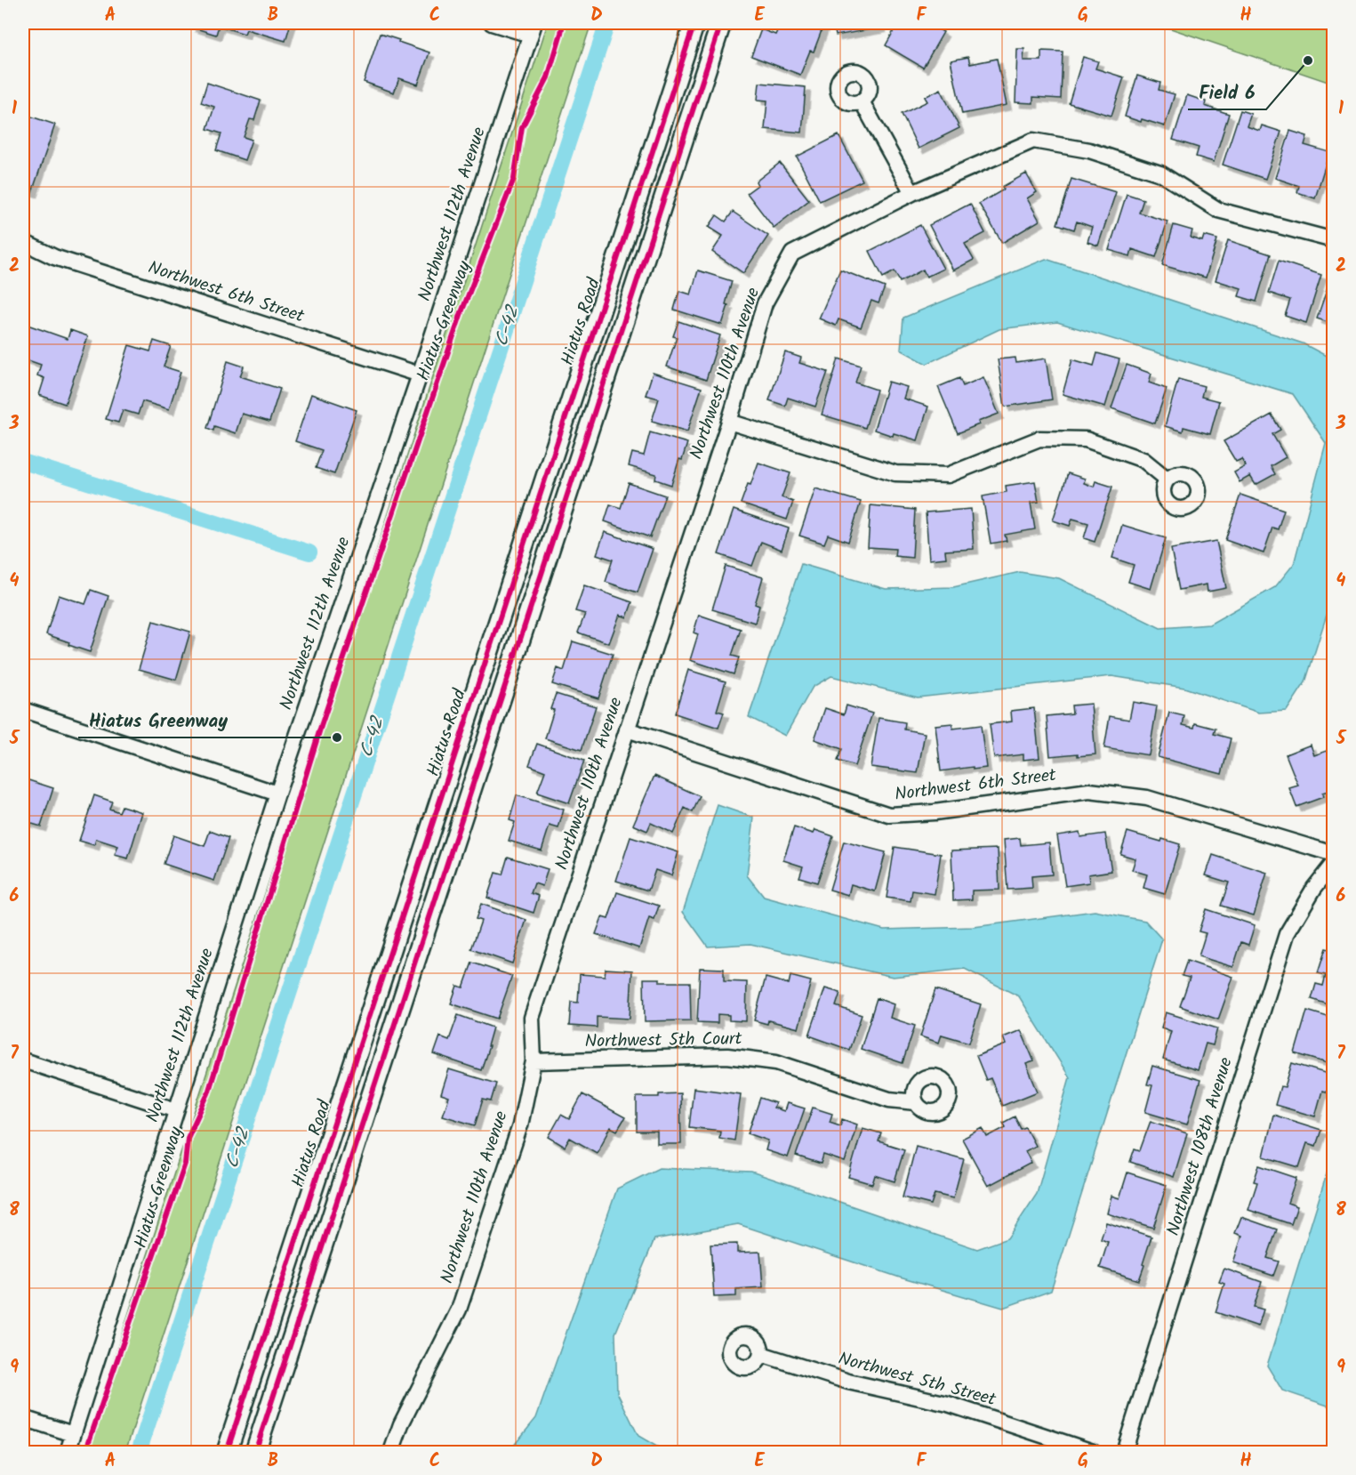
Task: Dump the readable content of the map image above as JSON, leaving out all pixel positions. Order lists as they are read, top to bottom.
{
  "streets": {
    "main road": ["Hiatus Road"],
    "street": [
      "Northwest 112th Avenue",
      "Northwest 6th Street",
      "Northwest 110th Avenue",
      "Northwest 5th Court",
      "Northwest 108th Avenue",
      "Northwest 5th Street"
    ],
    "cycle path": ["Hiatus Greenway"]
  },
  "crossings": [
    ["Northwest 112th Avenue", "Northwest 6th Street"],
    ["Northwest 6th Street", "Northwest 110th Avenue"],
    ["Northwest 110th Avenue", "Northwest 5th Court"]
  ],
  "water": ["C-42"],
  "places": ["Field 6", "Hiatus Greenway"],
  "grid": {
    "columns": [
      "A",
      "B",
      "C",
      "D",
      "E",
      "F",
      "G",
      "H"
    ],
    "rows": [
      "1",
      "2",
      "3",
      "4",
      "5",
      "6",
      "7",
      "8",
      "9"
    ]
  }
}
